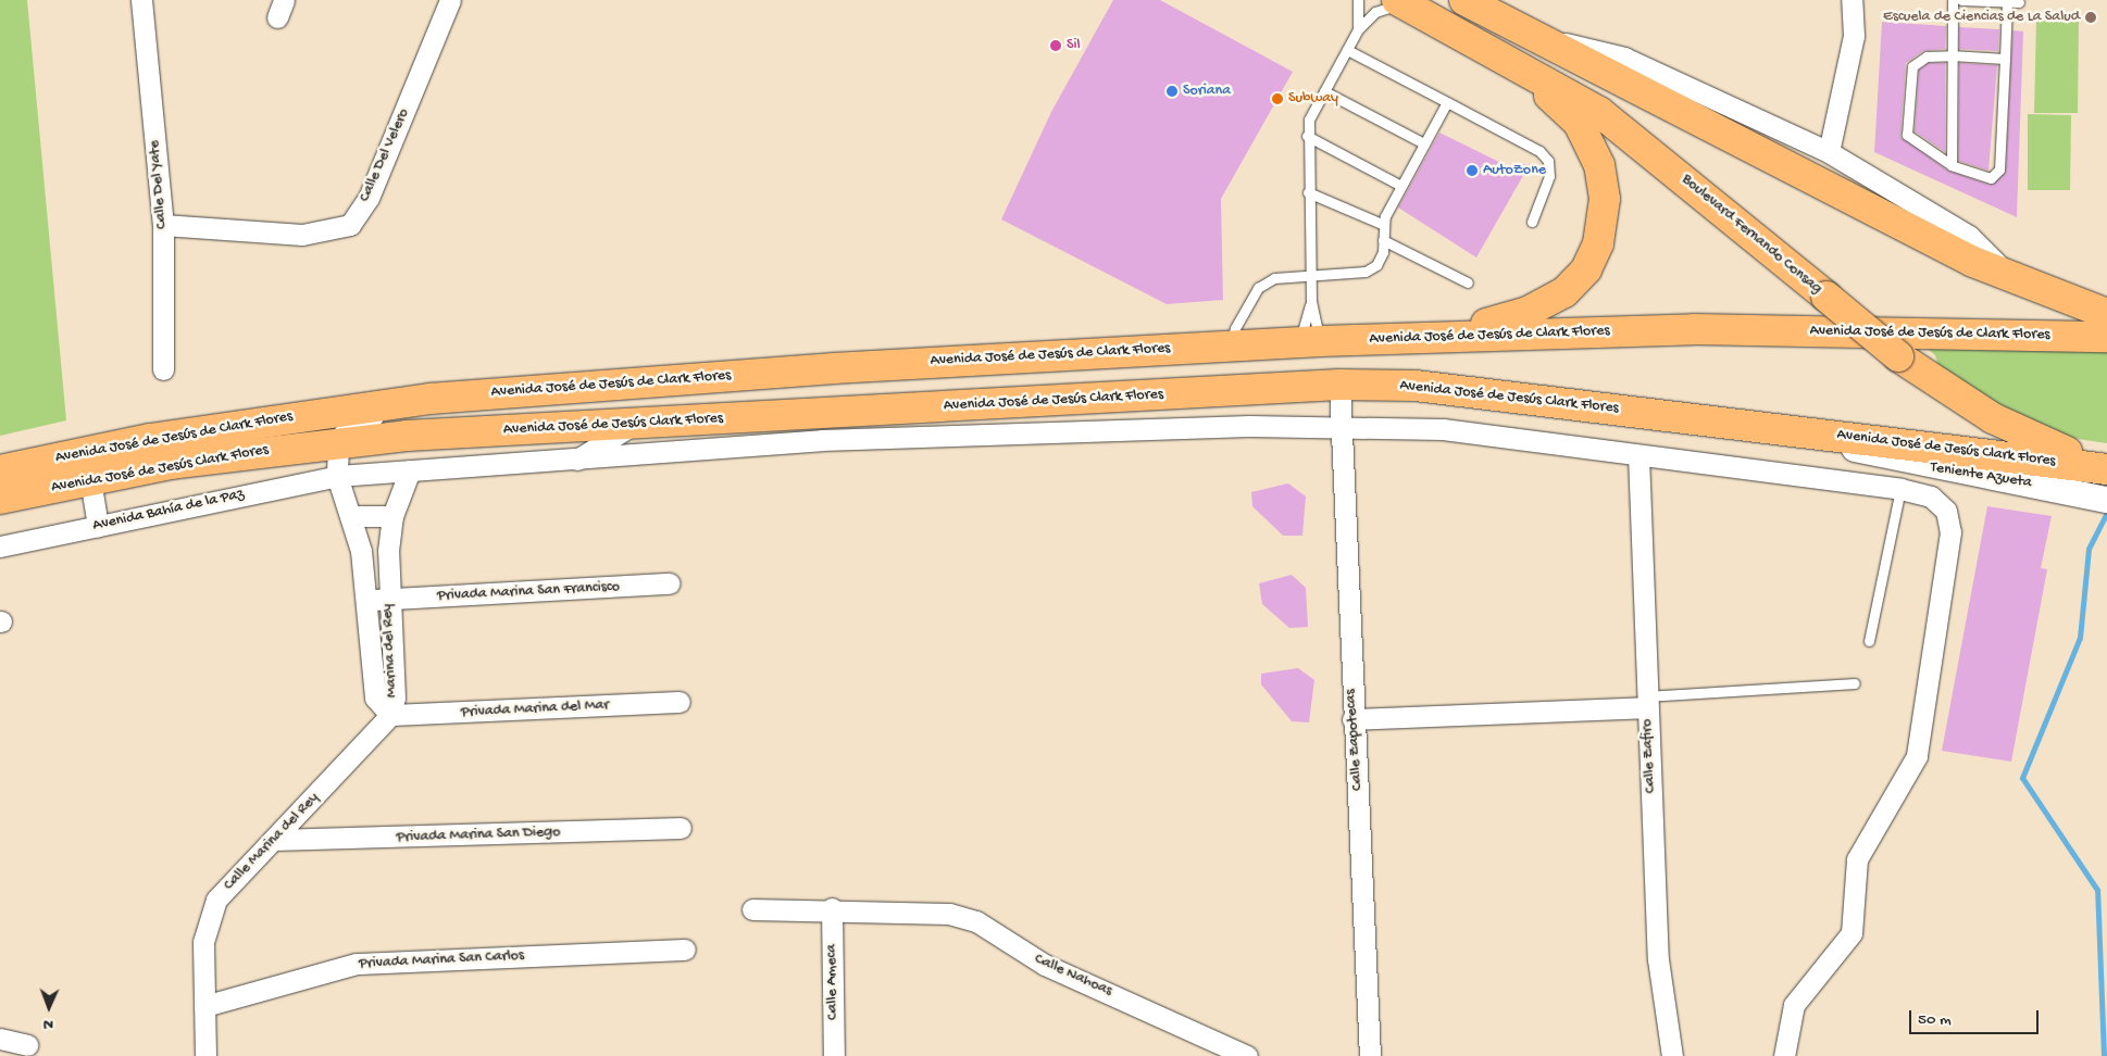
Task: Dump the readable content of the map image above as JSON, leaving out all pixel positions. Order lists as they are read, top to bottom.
{
  "streets": {
    "highway": ["Boulevard Fernando Consag", "Avenida José de Jesús de Clark Flores", "Avenida José de Jesús Clark Flores"],
    "street": [
      "Calle Del Velero",
      "Calle Del Yate",
      "Teniente Azueta",
      "Avenida Bahía de la Paz",
      "Privada Marina San Francisco",
      "Marina del Rey",
      "Privada Marina del Mar",
      "Calle Zapotecas",
      "Calle Zafiro",
      "Privada Marina San Diego",
      "Calle Marina del Rey",
      "Privada Marina San Carlos",
      "Calle Nahoas",
      "Calle Ameca"
    ]
  },
  "crossings": [
    ["Calle Del Velero", "Calle Del Yate"],
    ["Avenida José de Jesús Clark Flores", "Teniente Azueta"],
    ["Avenida José de Jesús Clark Flores", "Calle Zapotecas"],
    ["Avenida Bahía de la Paz", "Marina del Rey"],
    ["Avenida Bahía de la Paz", "Calle Zapotecas"],
    ["Avenida Bahía de la Paz", "Calle Zafiro"],
    ["Privada Marina San Francisco", "Marina del Rey"],
    ["Marina del Rey", "Privada Marina del Mar"],
    ["Marina del Rey", "Calle Marina del Rey"],
    ["Privada Marina del Mar", "Calle Marina del Rey"],
    ["Privada Marina San Diego", "Calle Marina del Rey"],
    ["Calle Marina del Rey", "Privada Marina San Carlos"],
    ["Calle Nahoas", "Calle Ameca"]
  ],
  "places": [
    "Escuela de Ciencias de La Salud",
    "Sil",
    "Soriana",
    "Subway",
    "AutoZone"
  ],
  "scale_bar": "50 m",
  "north": "bottom"
}
